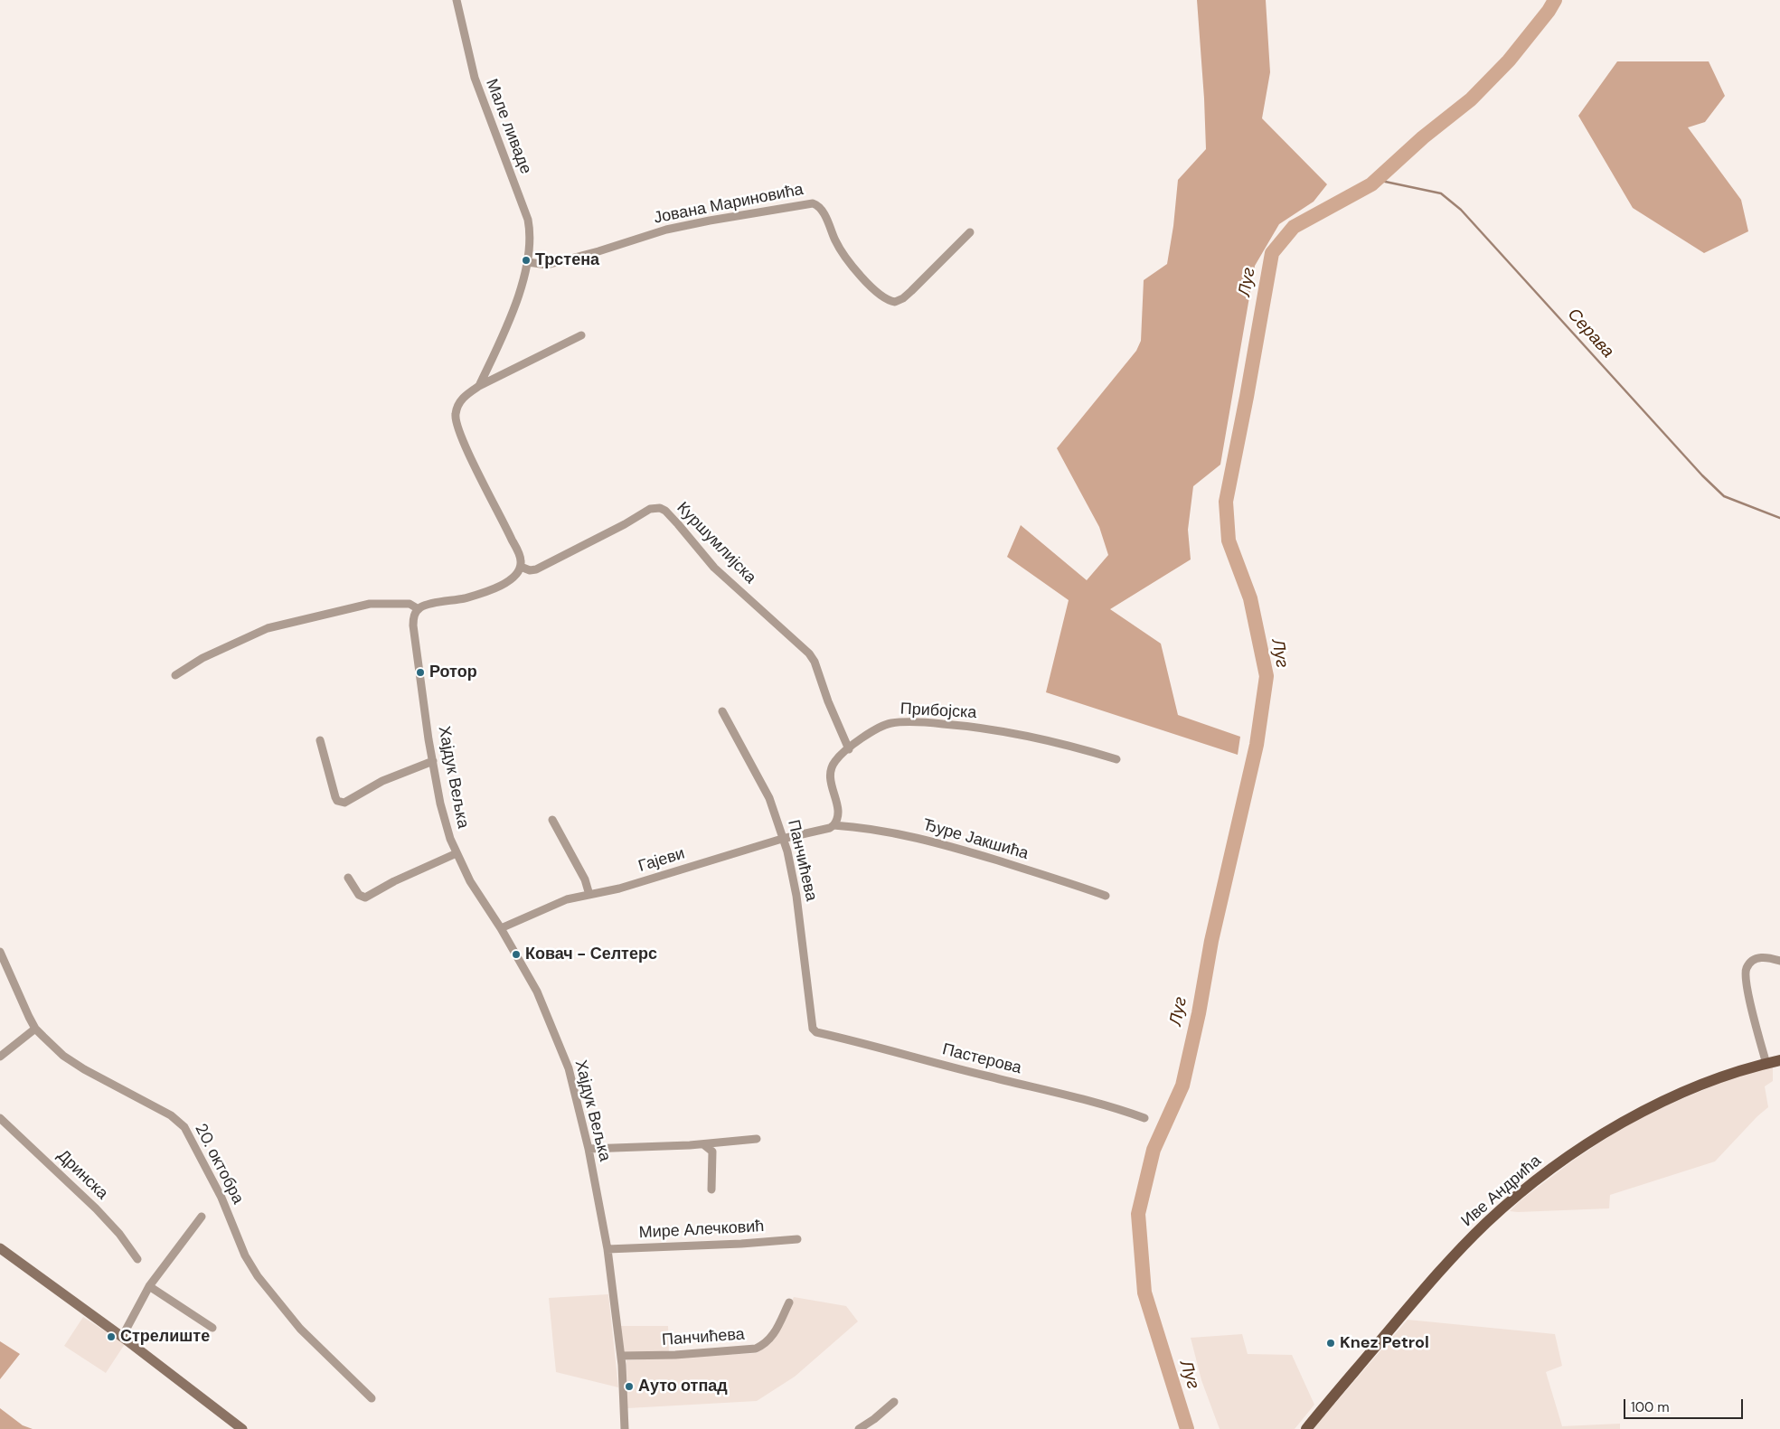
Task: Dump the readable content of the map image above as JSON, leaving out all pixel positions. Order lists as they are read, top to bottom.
{
  "streets": {
    "main road": ["Иве Андрића"],
    "street": [
      "Мале ливаде",
      "Јована Мариновића",
      "Куршумлијска",
      "Прибојска",
      "Хајдук Вељка",
      "Ђуре Јакшића",
      "Гајеви",
      "Панчићева",
      "Пастерова",
      "20. октобра",
      "Дринска",
      "Мире Алечковић"
    ]
  },
  "crossings": [
    ["Мале ливаде", "Јована Мариновића"],
    ["Куршумлијска", "Прибојска"],
    ["Прибојска", "Ђуре Јакшића"],
    ["Прибојска", "Гајеви"],
    ["Хајдук Вељка", "Гајеви"],
    ["Хајдук Вељка", "Панчићева"],
    ["Хајдук Вељка", "Мире Алечковић"],
    ["Ђуре Јакшића", "Гајеви"],
    ["Гајеви", "Панчићева"],
    ["Панчићева", "Пастерова"]
  ],
  "water": ["Луг", "Серава"],
  "places": [
    "Трстена",
    "Ротор",
    "Ковач - Селтерс",
    "Стрелиште",
    "Knez Petrol",
    "Ауто отпад"
  ],
  "scale_bar": "100 m"
}
